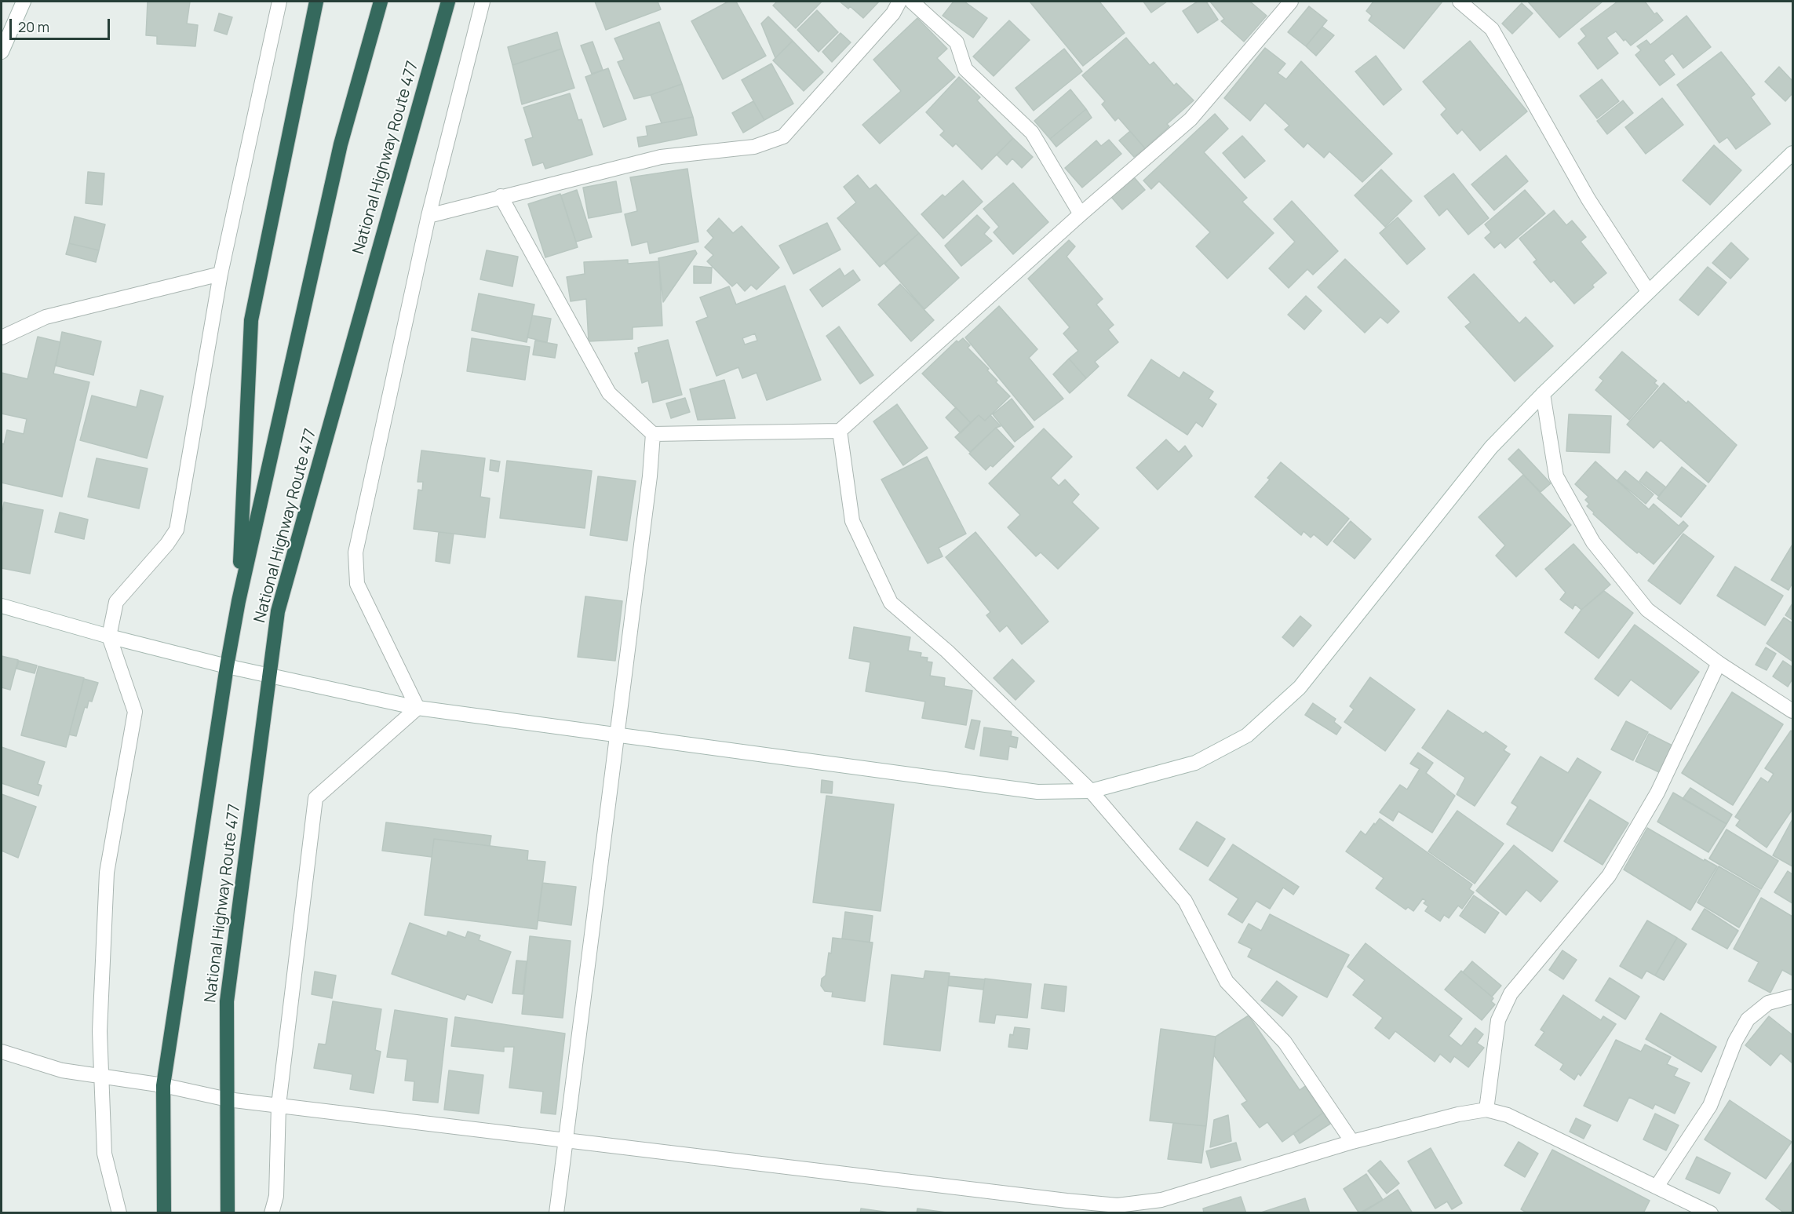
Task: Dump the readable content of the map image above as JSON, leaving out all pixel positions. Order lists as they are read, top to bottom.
{
  "streets": {
    "highway": ["National Highway Route 477"]
  },
  "scale_bar": "20 m"
}
